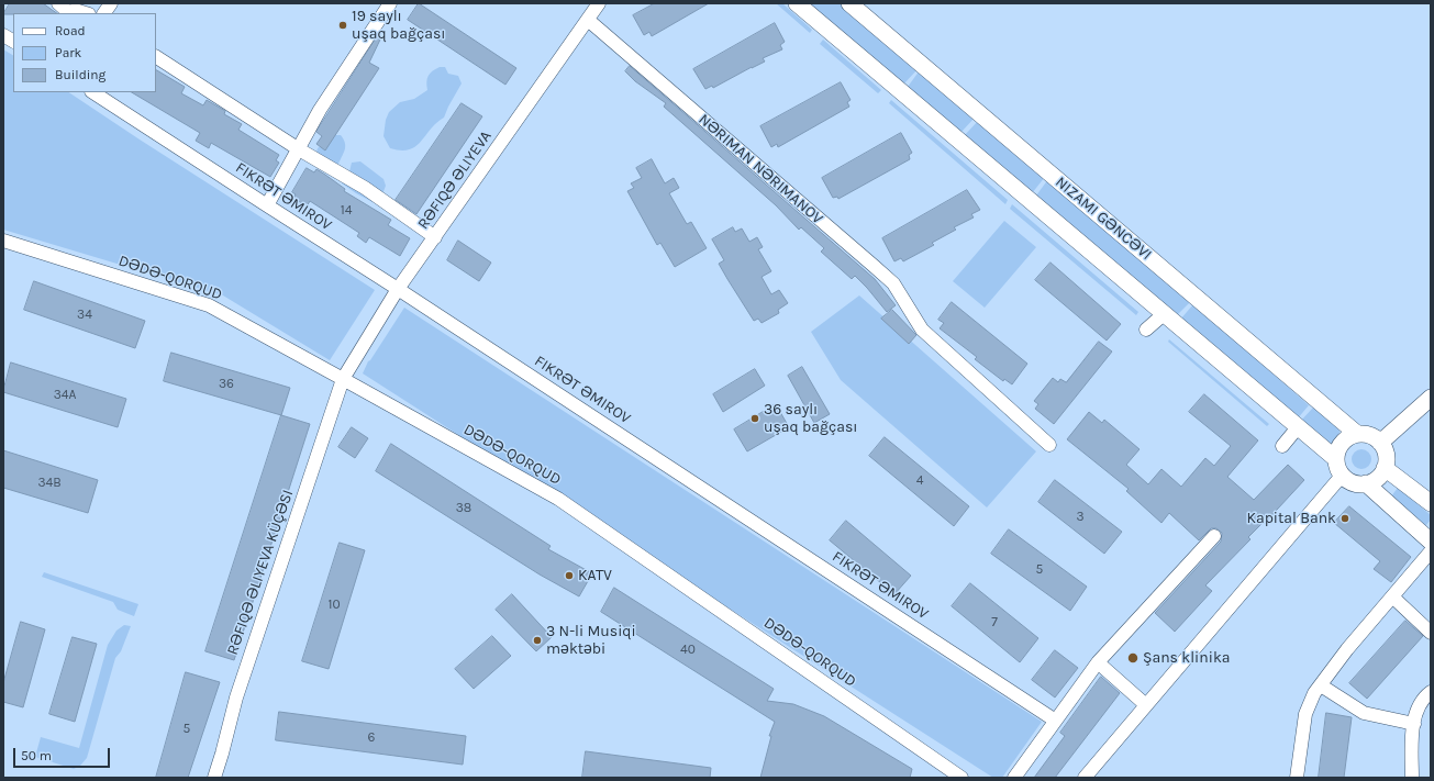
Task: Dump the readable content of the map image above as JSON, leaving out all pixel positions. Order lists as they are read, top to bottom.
{
  "streets": {
    "main road": ["NIZAMI GƏNCƏVI"],
    "street": [
      "NƏRIMAN NƏRIMANOV",
      "RƏFIQƏ ƏLIYEVA",
      "FIKRƏT ƏMIROV",
      "DƏDƏ-QORQUD",
      "RƏFIQƏ ƏLIYEVA KÜÇƏSI"
    ]
  },
  "crossings": [
    ["NƏRIMAN NƏRIMANOV", "RƏFIQƏ ƏLIYEVA"],
    ["RƏFIQƏ ƏLIYEVA", "FIKRƏT ƏMIROV"],
    ["RƏFIQƏ ƏLIYEVA", "DƏDƏ-QORQUD"],
    ["RƏFIQƏ ƏLIYEVA", "RƏFIQƏ ƏLIYEVA KÜÇƏSI"],
    ["DƏDƏ-QORQUD", "RƏFIQƏ ƏLIYEVA KÜÇƏSI"]
  ],
  "places": [
    "19 saylı uşaq bağçası",
    "36 saylı uşaq bağçası",
    "Kapital Bank",
    "KATV",
    "3 N-li Musiqi məktəbi",
    "Şans klinika"
  ],
  "house_numbers": [
    "14",
    "34",
    "36",
    "34A",
    "4",
    "34B",
    "38",
    "3",
    "5",
    "10",
    "7",
    "40",
    "5",
    "6"
  ],
  "legend": ["Road", "Park", "Building"],
  "scale_bar": "50 m"
}
